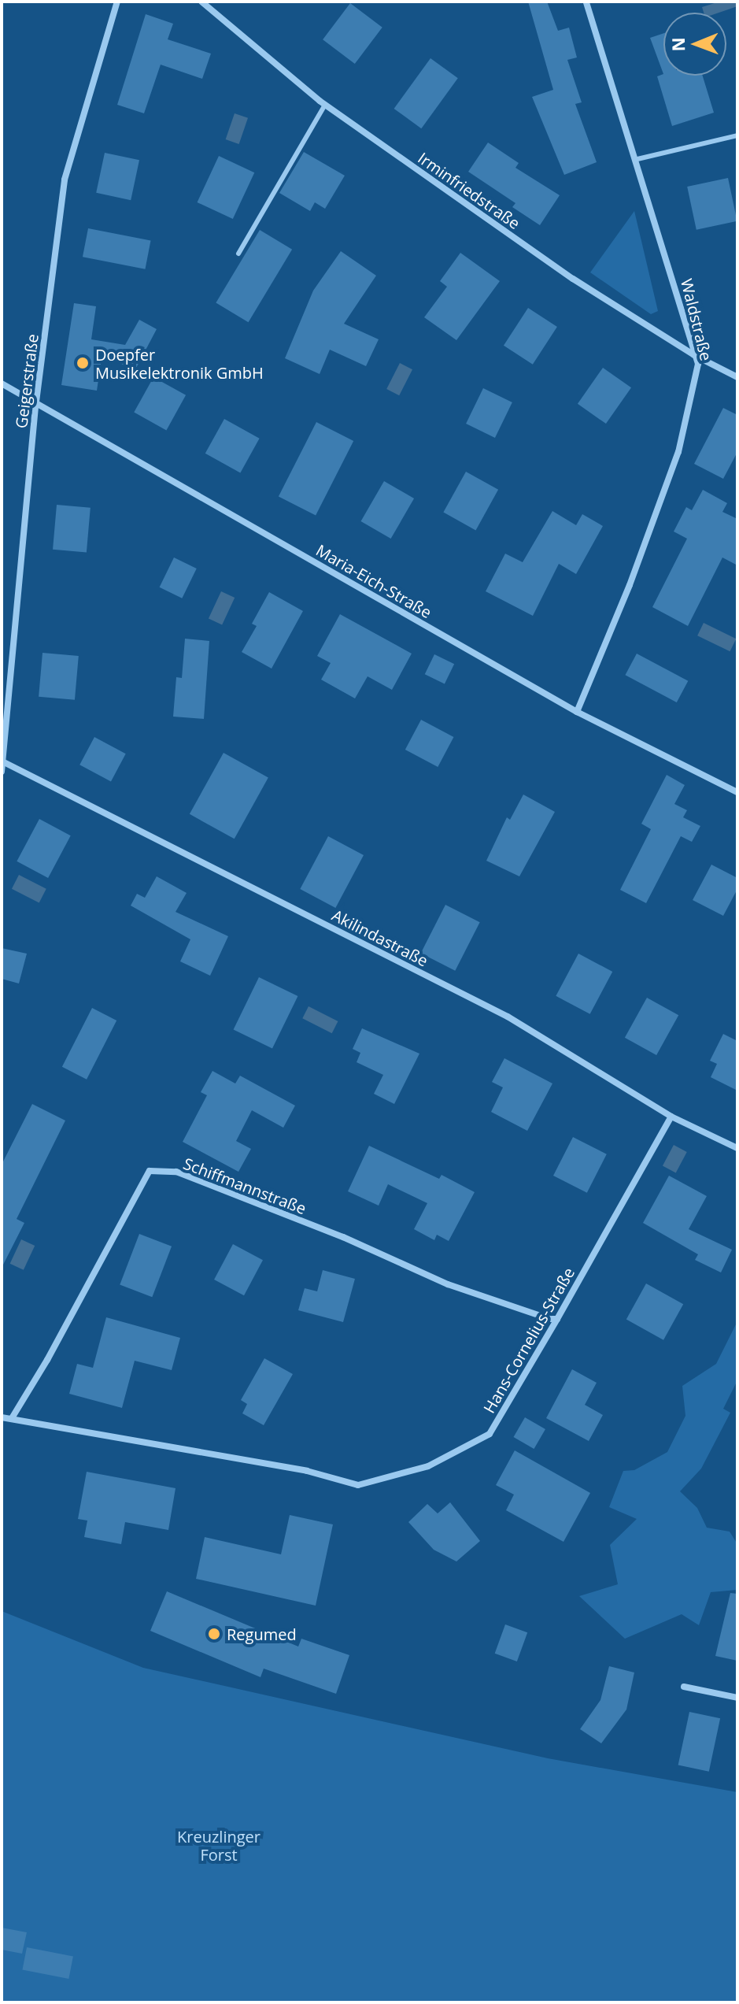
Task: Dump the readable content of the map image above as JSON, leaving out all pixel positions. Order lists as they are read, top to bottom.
{
  "streets": {
    "street": [
      "Irminfriedstraße",
      "Waldstraße",
      "Geigerstraße",
      "Maria-Eich-Straße",
      "Akilindastraße",
      "Schiffmannstraße",
      "Hans-Cornelius-Straße"
    ]
  },
  "crossings": [
    ["Irminfriedstraße", "Waldstraße"],
    ["Waldstraße", "Maria-Eich-Straße"],
    ["Geigerstraße", "Maria-Eich-Straße"],
    ["Geigerstraße", "Akilindastraße"],
    ["Akilindastraße", "Hans-Cornelius-Straße"],
    ["Schiffmannstraße", "Hans-Cornelius-Straße"]
  ],
  "parks": ["Kreuzlinger Forst"],
  "places": ["Doepfer Musikelektronik GmbH", "Regumed"],
  "north": "left"
}
